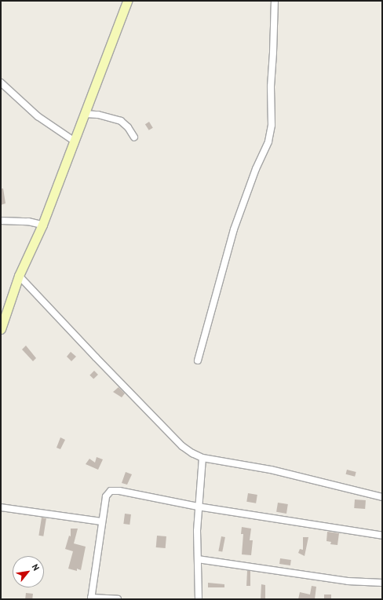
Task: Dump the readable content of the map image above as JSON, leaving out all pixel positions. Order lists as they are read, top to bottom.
{
  "north": "top right"
}
